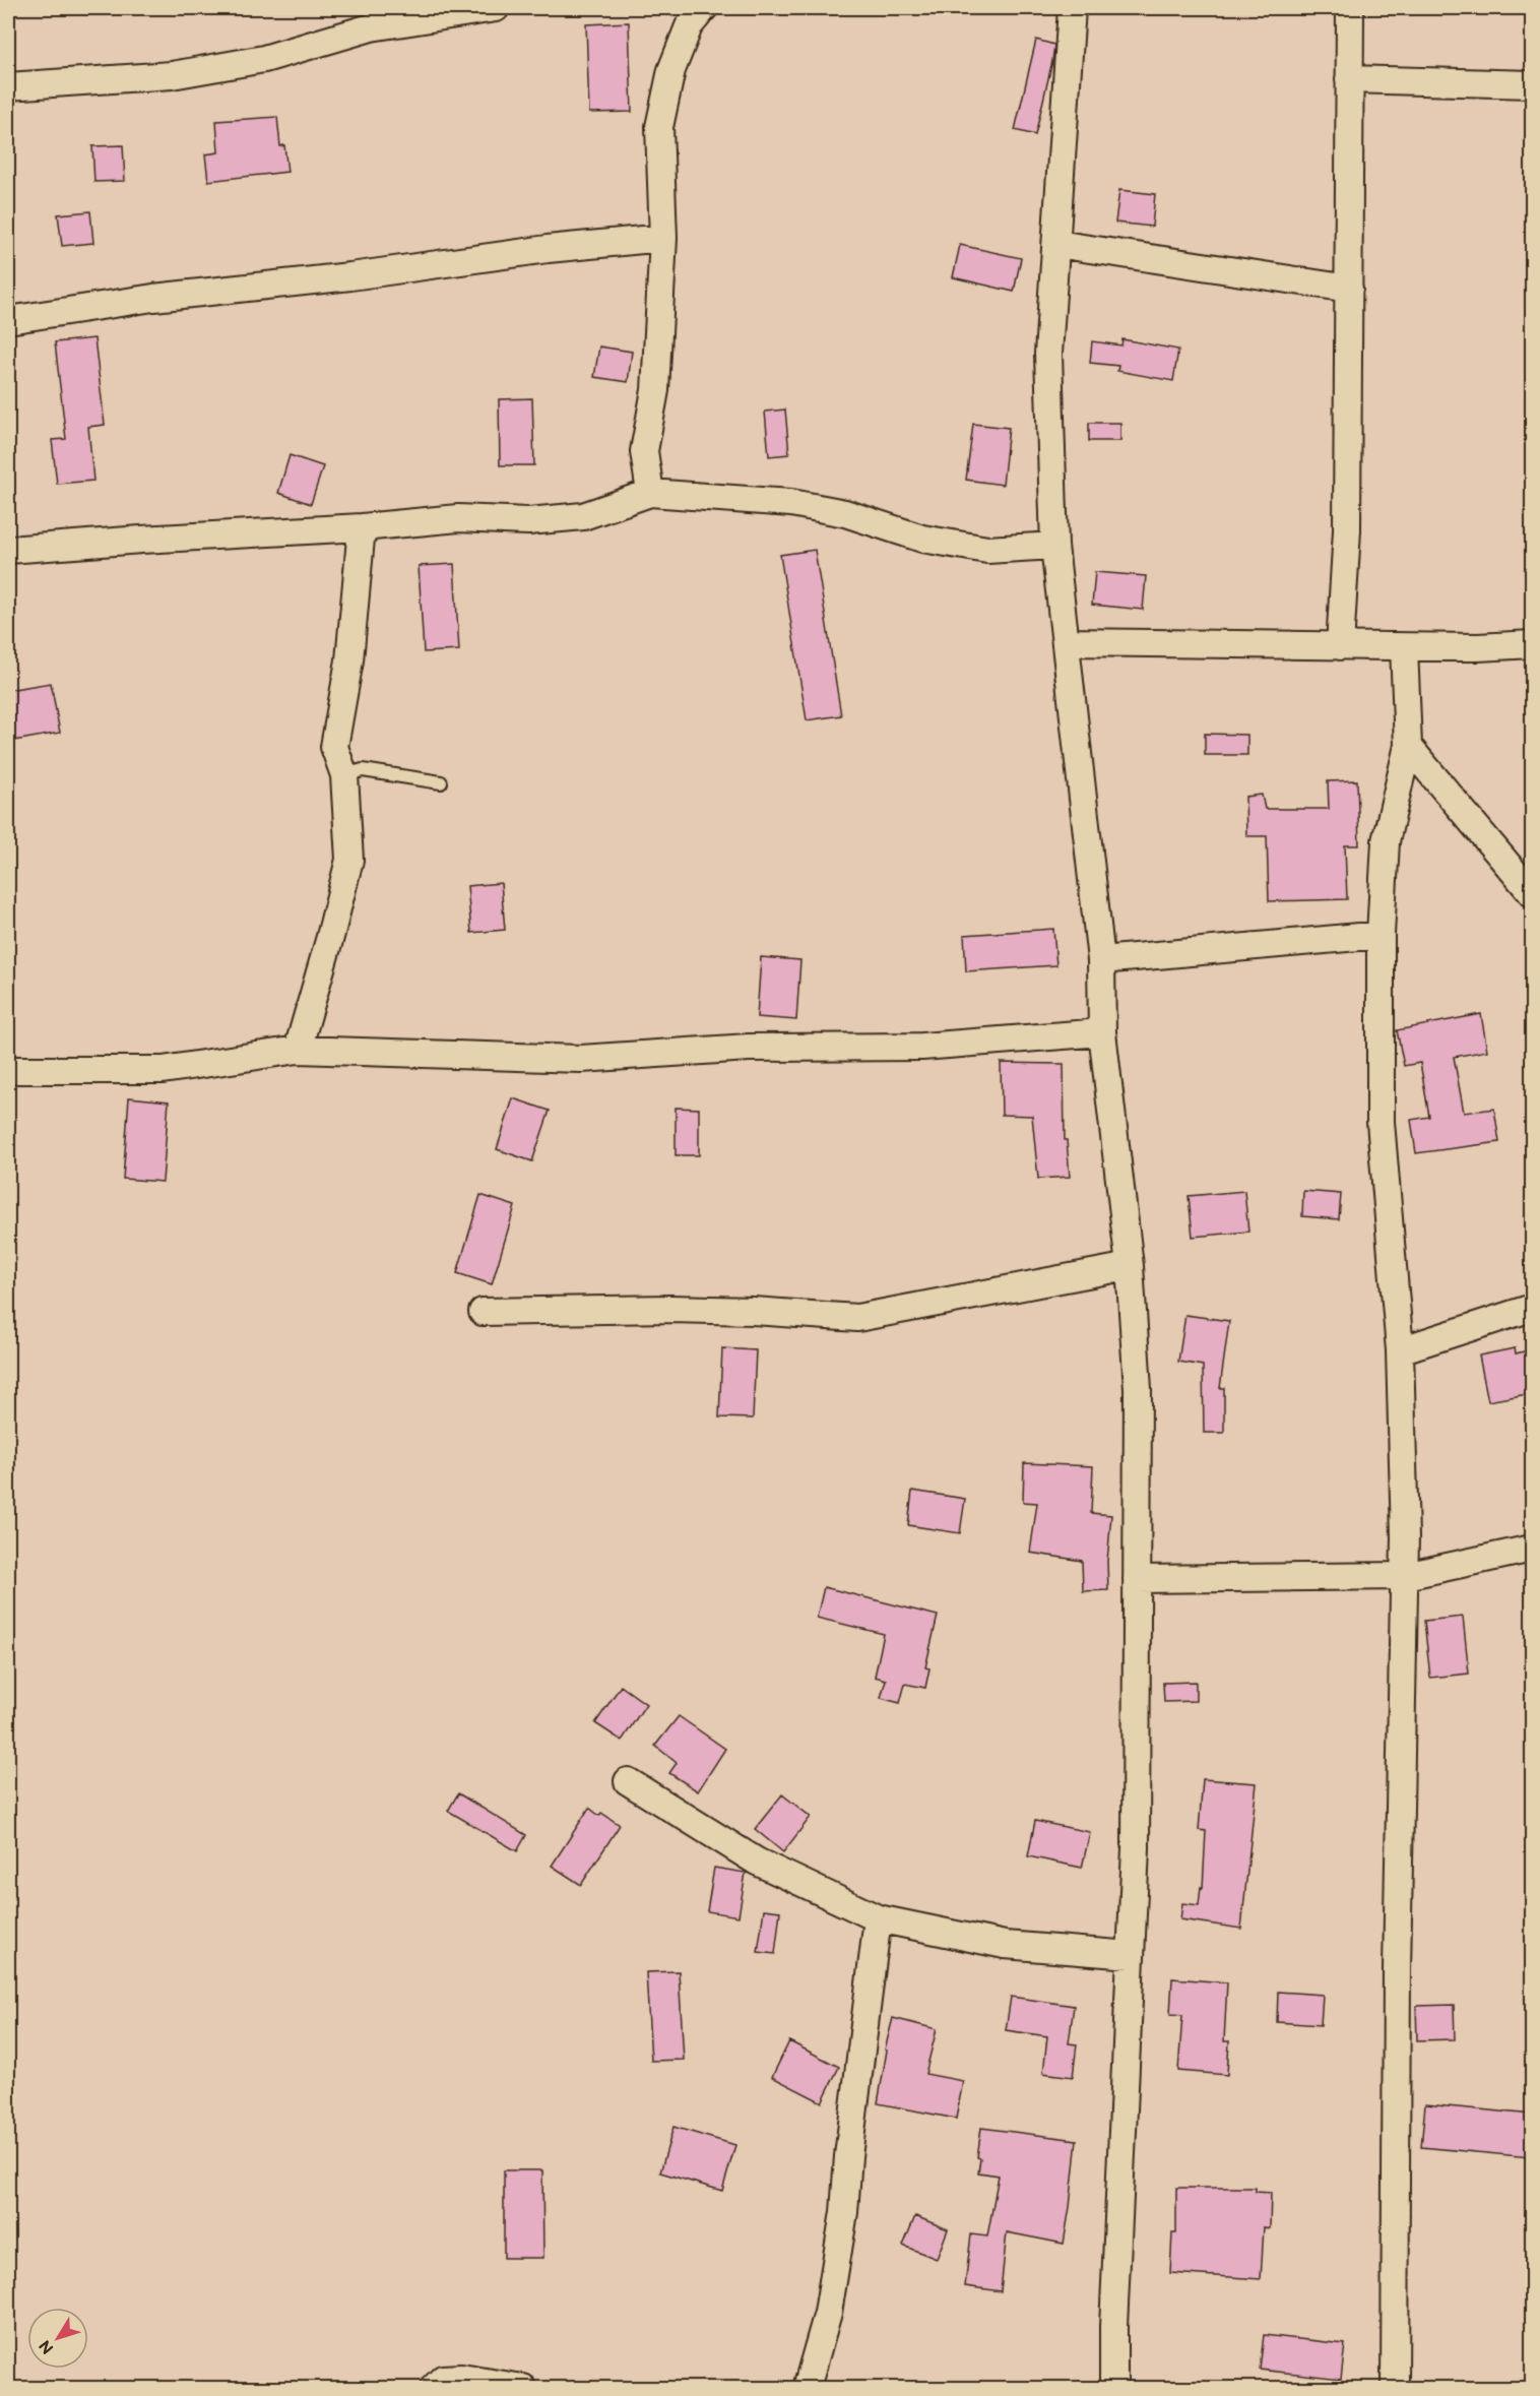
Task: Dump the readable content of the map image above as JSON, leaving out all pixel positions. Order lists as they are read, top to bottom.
{
  "north": "bottom left"
}
